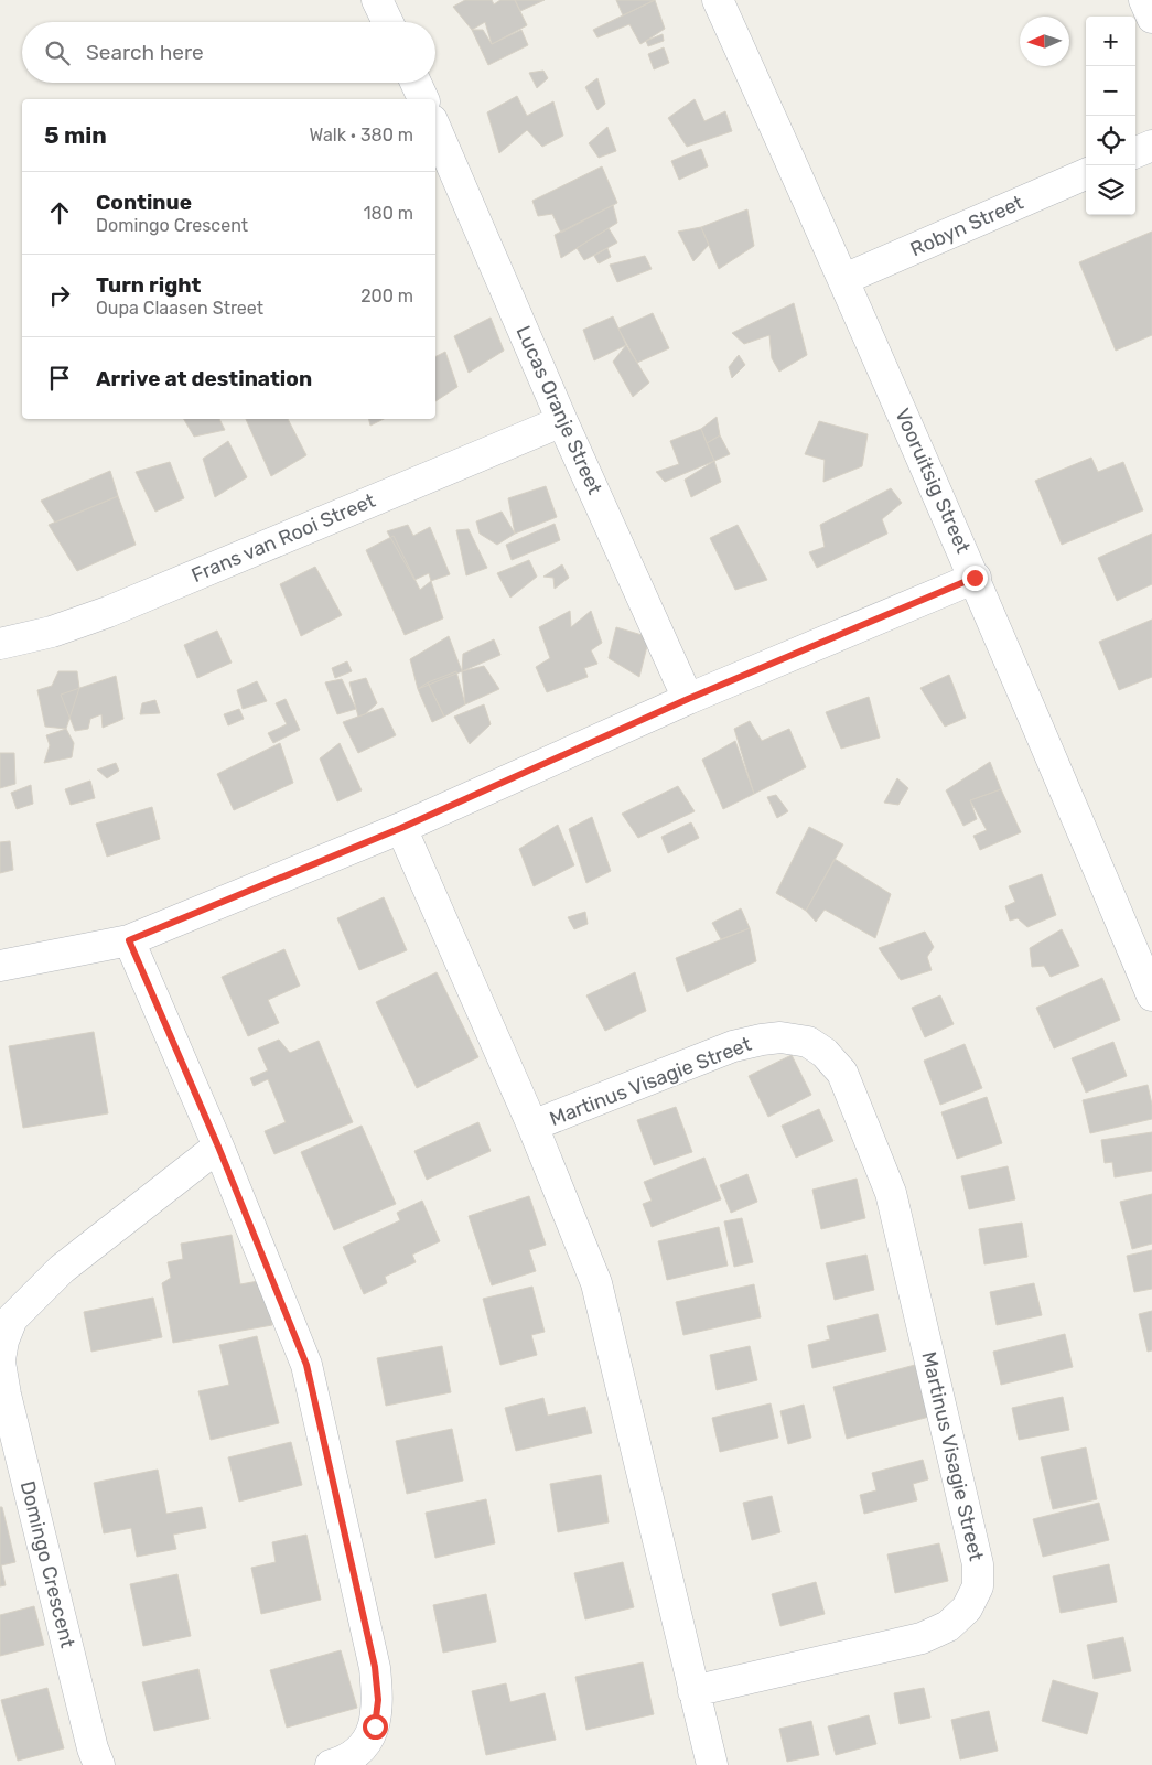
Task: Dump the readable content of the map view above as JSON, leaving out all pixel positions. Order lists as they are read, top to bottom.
{
  "streets": {
    "street": [
      "Robyn Street",
      "Lucas Oranje Street",
      "Vooruitsig Street",
      "Frans van Rooi Street",
      "Martinus Visagie Street",
      "Domingo Crescent"
    ]
  },
  "crossings": [
    ["Robyn Street", "Vooruitsig Street"],
    ["Lucas Oranje Street", "Frans van Rooi Street"]
  ],
  "north": "left",
  "page": {
    "map_buttons": ["+", "−"],
    "search": "Search here",
    "heading": ["5 min", "Walk · 380 m"],
    "list": [
      ["Continue", "Domingo Crescent", "180 m"],
      ["Turn right", "Oupa Claasen Street", "200 m"],
      "Arrive at destination"
    ]
  }
}
